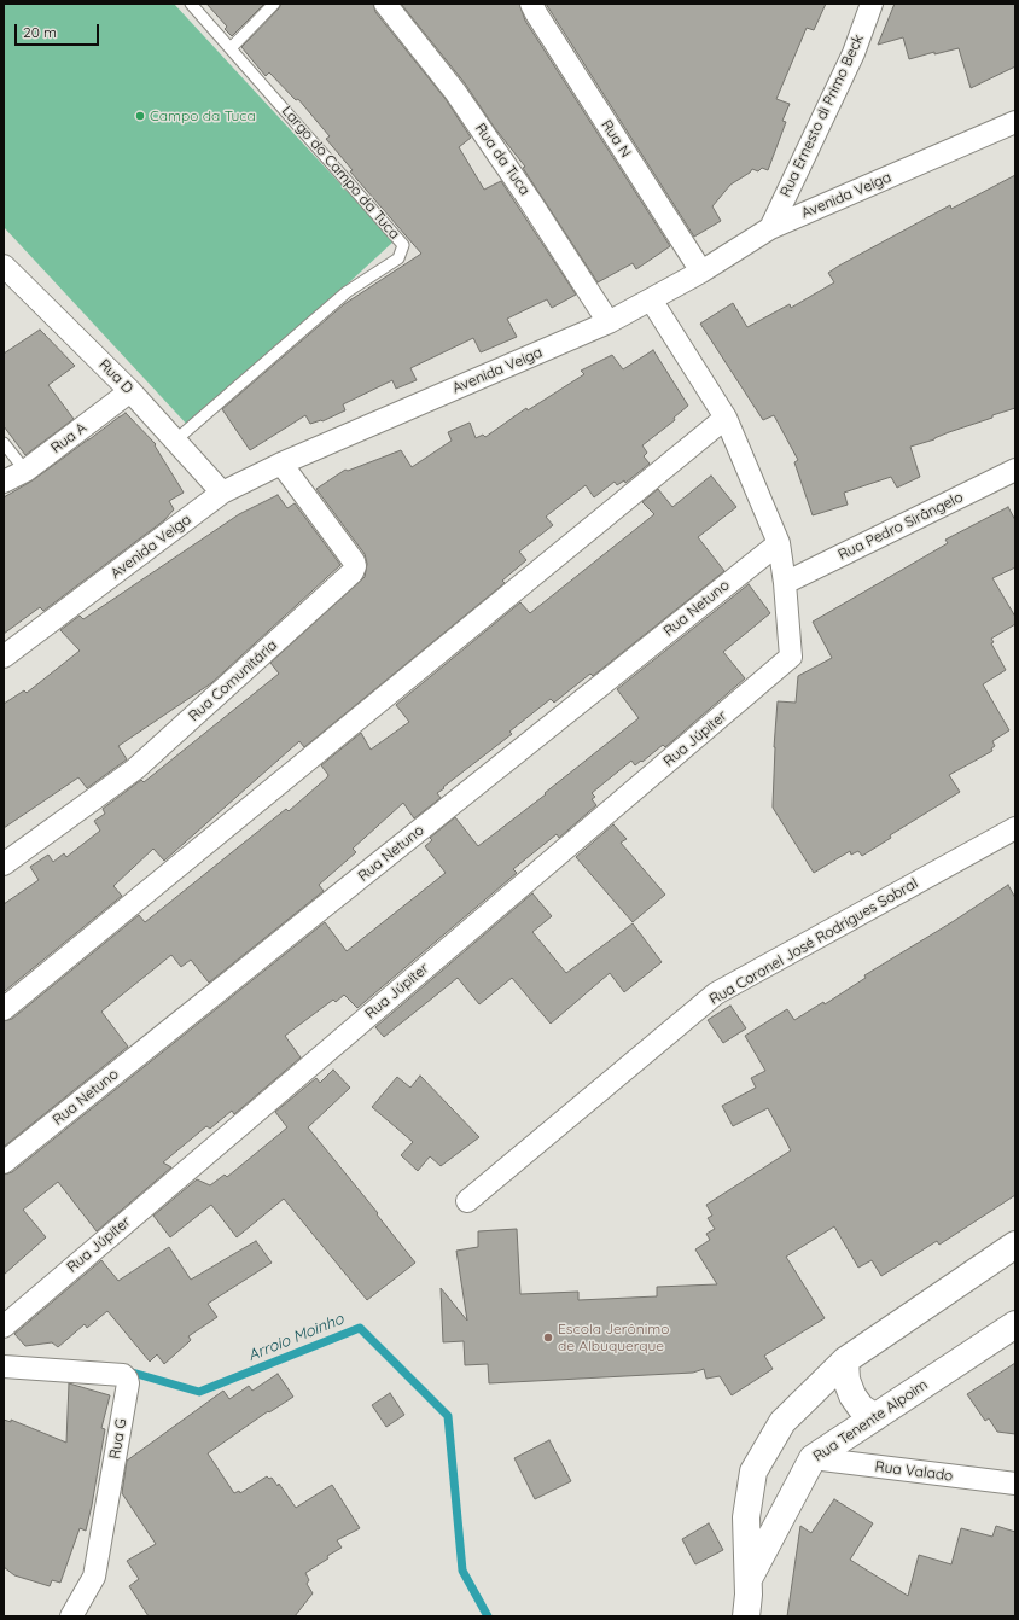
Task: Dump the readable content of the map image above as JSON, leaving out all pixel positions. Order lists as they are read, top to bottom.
{
  "streets": {
    "street": [
      "Rua Ernesto di Primo Beck",
      "Rua N",
      "Rua da Tuca",
      "Avenida Veiga",
      "Rua D",
      "Rua A",
      "Rua Pedro Sirângelo",
      "Rua Netuno",
      "Rua Comunitária",
      "Rua Júpiter",
      "Rua Coronel José Rodrigues Sobral",
      "Rua Tenente Alpoim",
      "Rua G",
      "Rua Valado"
    ],
    "lane": ["Largo do Campo da Tuca"]
  },
  "crossings": [
    ["Rua Ernesto di Primo Beck", "Avenida Veiga"],
    ["Rua N", "Avenida Veiga"],
    ["Rua da Tuca", "Avenida Veiga"],
    ["Largo do Campo da Tuca", "Rua D"],
    ["Avenida Veiga", "Rua D"],
    ["Avenida Veiga", "Rua Comunitária"],
    ["Rua D", "Rua A"],
    ["Rua Pedro Sirângelo", "Rua Júpiter"],
    ["Rua Tenente Alpoim", "Rua Valado"]
  ],
  "water": ["Arroio Moinho"],
  "places": ["Campo da Tuca", "Escola Jerônimo de Albuquerque"],
  "scale_bar": "20 m"
}
